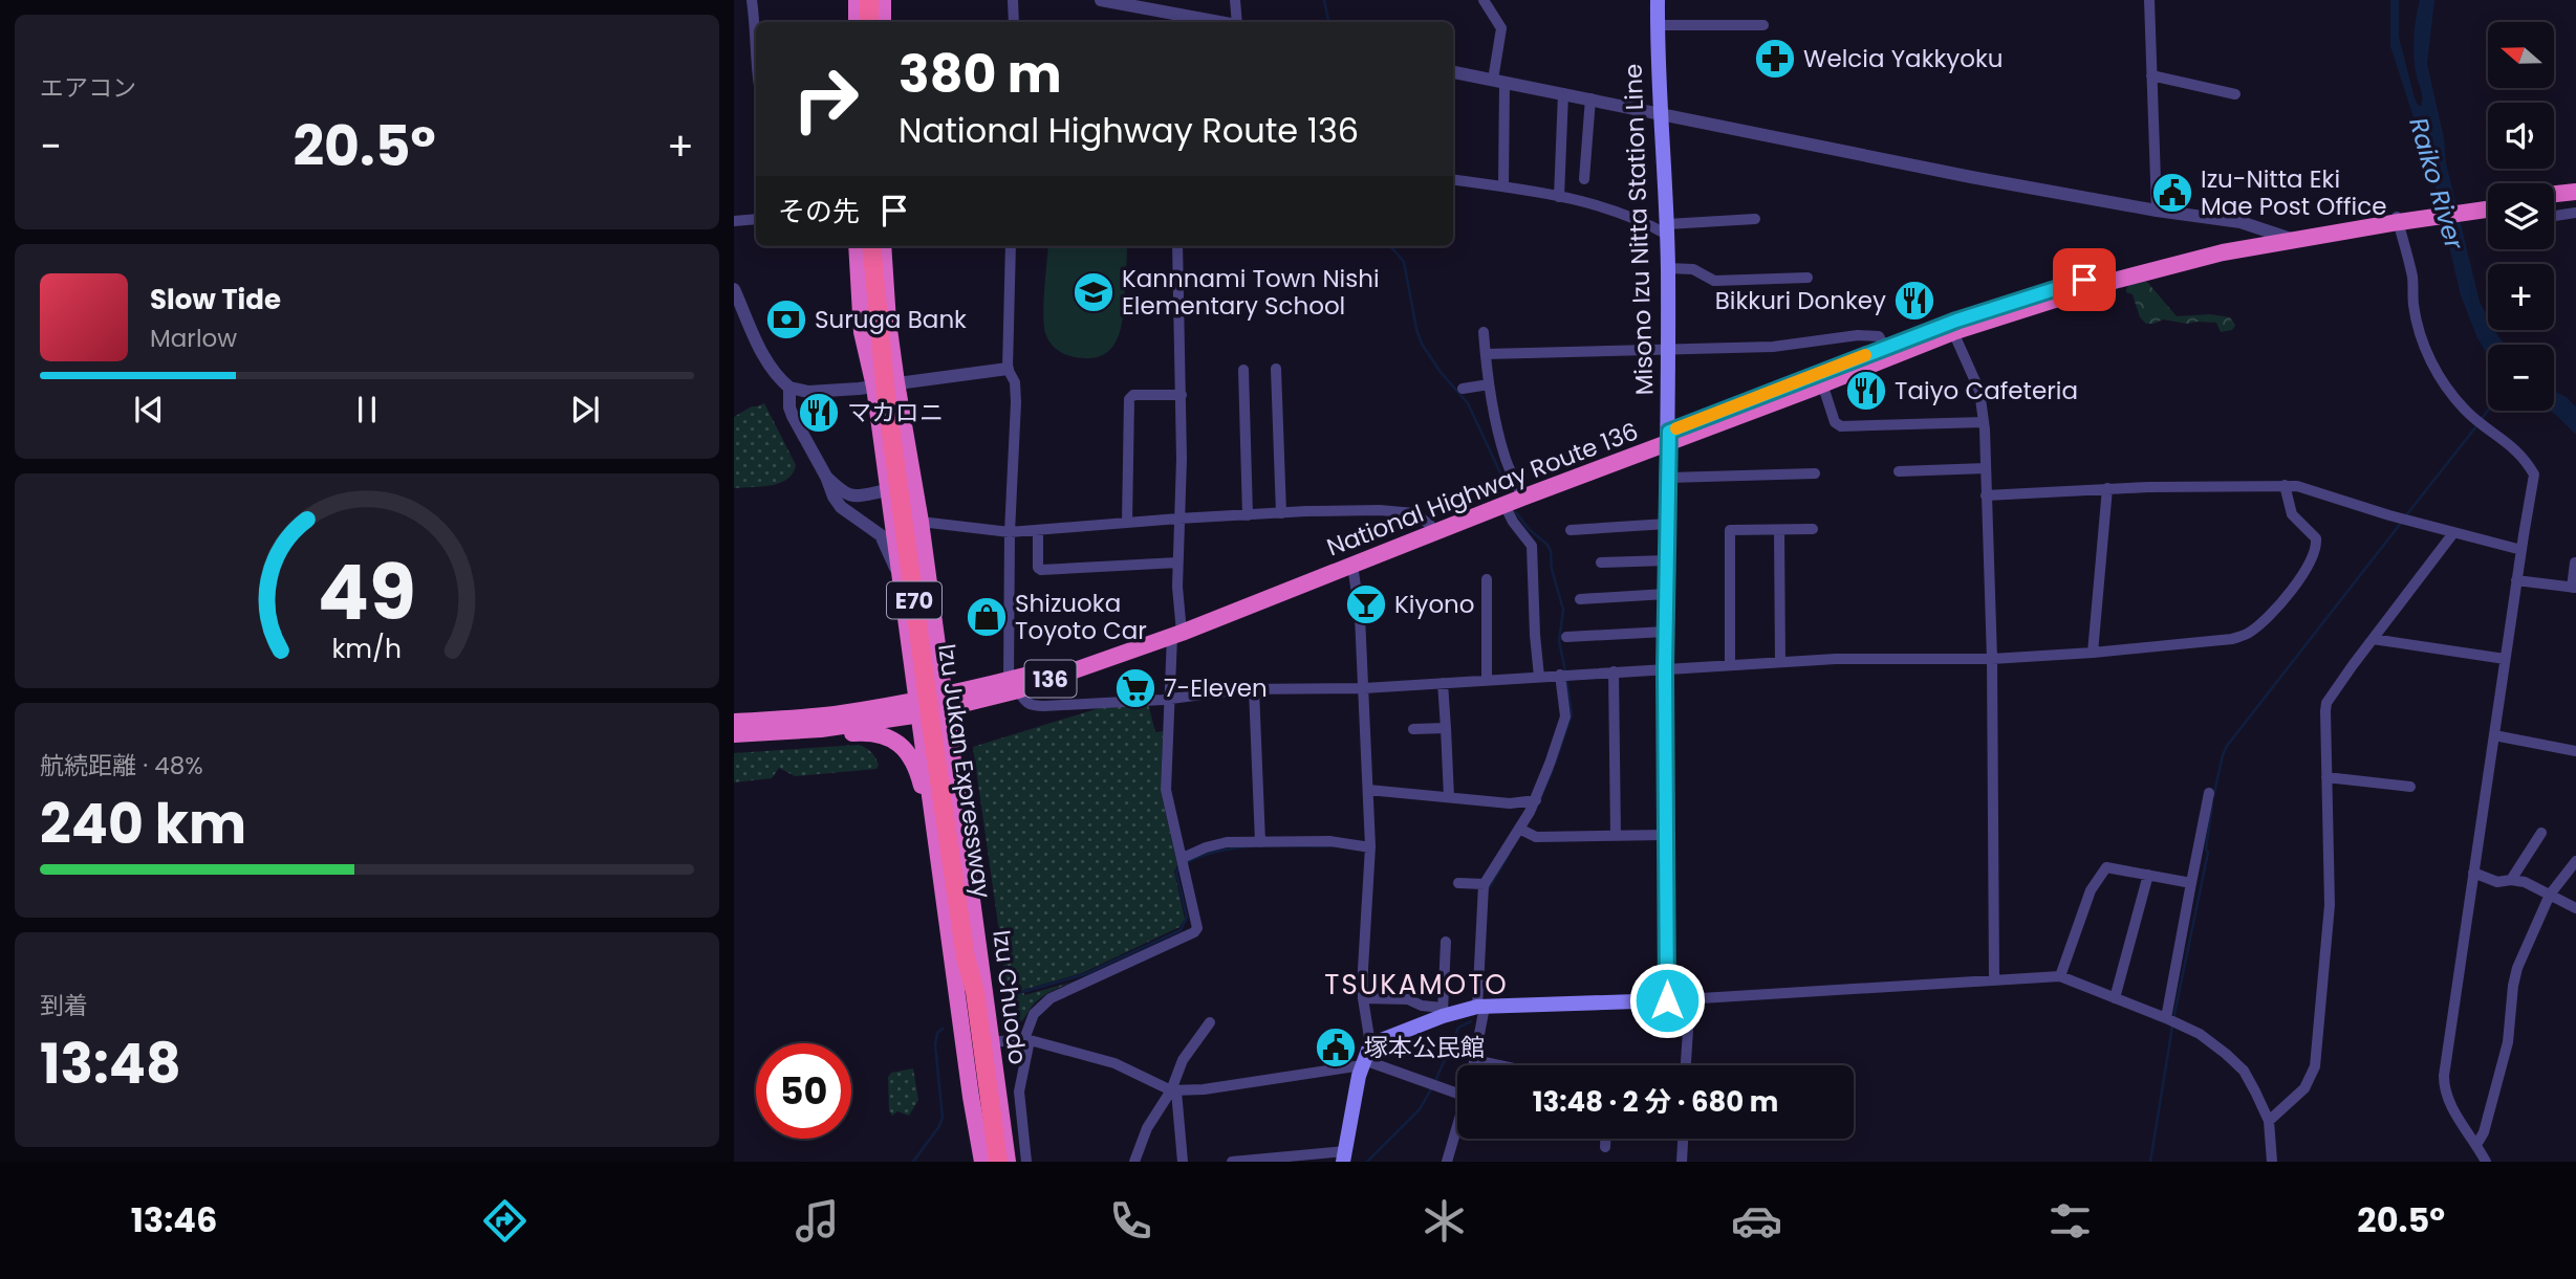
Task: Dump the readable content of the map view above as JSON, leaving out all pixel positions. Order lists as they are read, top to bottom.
{
  "streets": {
    "highway": [
      "National Highway Route 136",
      "E70",
      "136",
      "Izu Jukan Expressway",
      "Izu Chuodo"
    ],
    "main road": ["Misono Izu Nitta Station Line"]
  },
  "crossings": [
    ["Misono Izu Nitta Station Line", "National Highway Route 136"],
    ["National Highway Route 136", "Izu Chuodo"]
  ],
  "districts": ["TSUKAMOTO"],
  "water": ["Raiko River"],
  "places": {
    "pharmacy": ["Welcia Yakkyoku"],
    "public building": ["Izu-Nitta Eki Mae Post Office", "塚本公民館"],
    "school or university": ["Kannnami Town Nishi Elementary School"],
    "restaurant": ["Bikkuri Donkey", "Taiyo Cafeteria", "マカロニ"],
    "bank": ["Suruga Bank"],
    "bar": ["Kiyono"],
    "shop": ["Shizuoka Toyoto Car"],
    "supermarket": ["7-Eleven"]
  },
  "north": "left",
  "page": {
    "tile": [
      "エアコン",
      ["航続距離 · 48%", "240 km"],
      ["到着", "13:48"]
    ],
    "map_buttons": ["+", "−"],
    "turn": ["380 m", "National Highway Route 136"],
    "heat": ["−", "20.5°", "+"],
    "then": "その先",
    "song": ["Slow Tide", "Marlow"],
    "limit": "50",
    "trip": "13:48 · 2 分 · 680 m",
    "tabs": ["13:46", "20.5°"],
    "gauge": ["49", "km/h"]
  }
}
